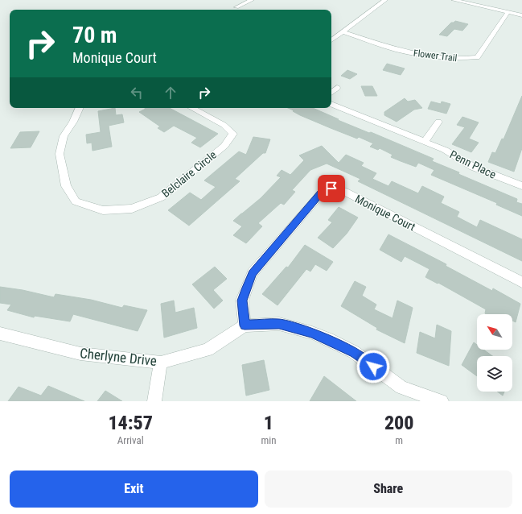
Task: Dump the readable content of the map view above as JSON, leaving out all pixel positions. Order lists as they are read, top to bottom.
{
  "streets": {
    "street": [
      "Flower Trail",
      "Penn Place",
      "Belclaire Circle",
      "Monique Court",
      "Cherlyne Drive"
    ]
  },
  "crossings": [
    ["Monique Court", "Cherlyne Drive"]
  ],
  "north": "top left",
  "page": {
    "turn": ["70 m", "Monique Court"],
    "eta": [
      "14:57",
      "Arrival",
      "1",
      "min",
      "200",
      "m"
    ],
    "buttons": ["Exit", "Share"]
  }
}
